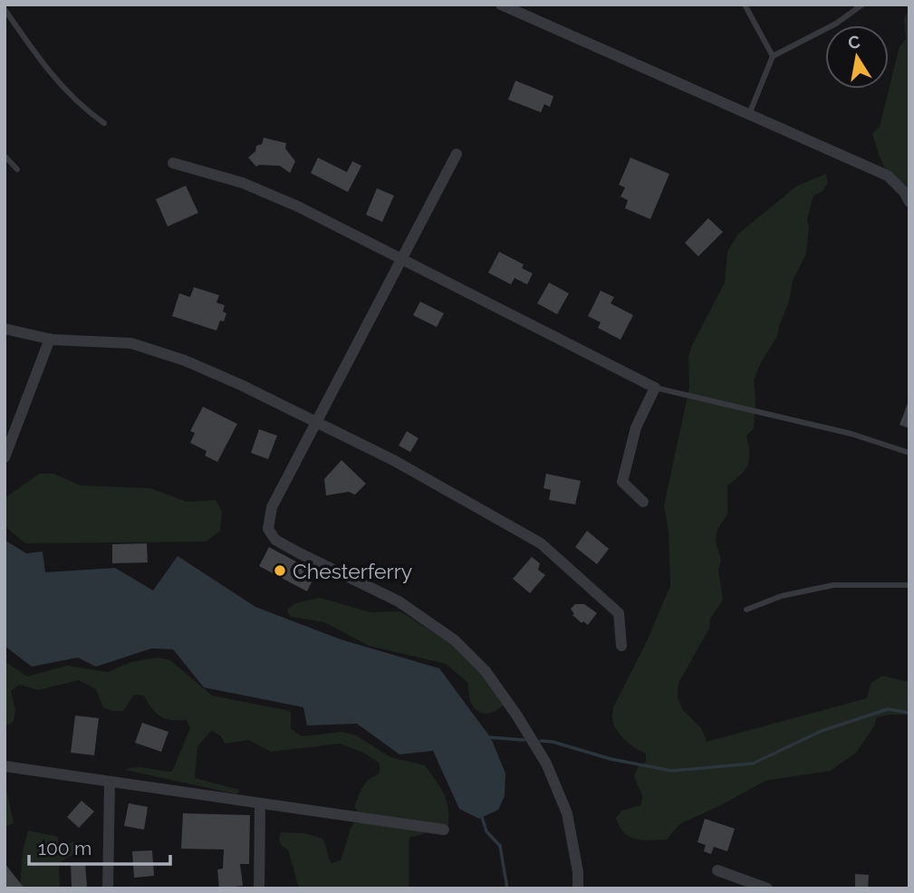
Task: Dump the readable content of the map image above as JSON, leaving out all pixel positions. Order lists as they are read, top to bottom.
{
  "places": ["Chesterferry"],
  "scale_bar": "100 m",
  "north": "top"
}
